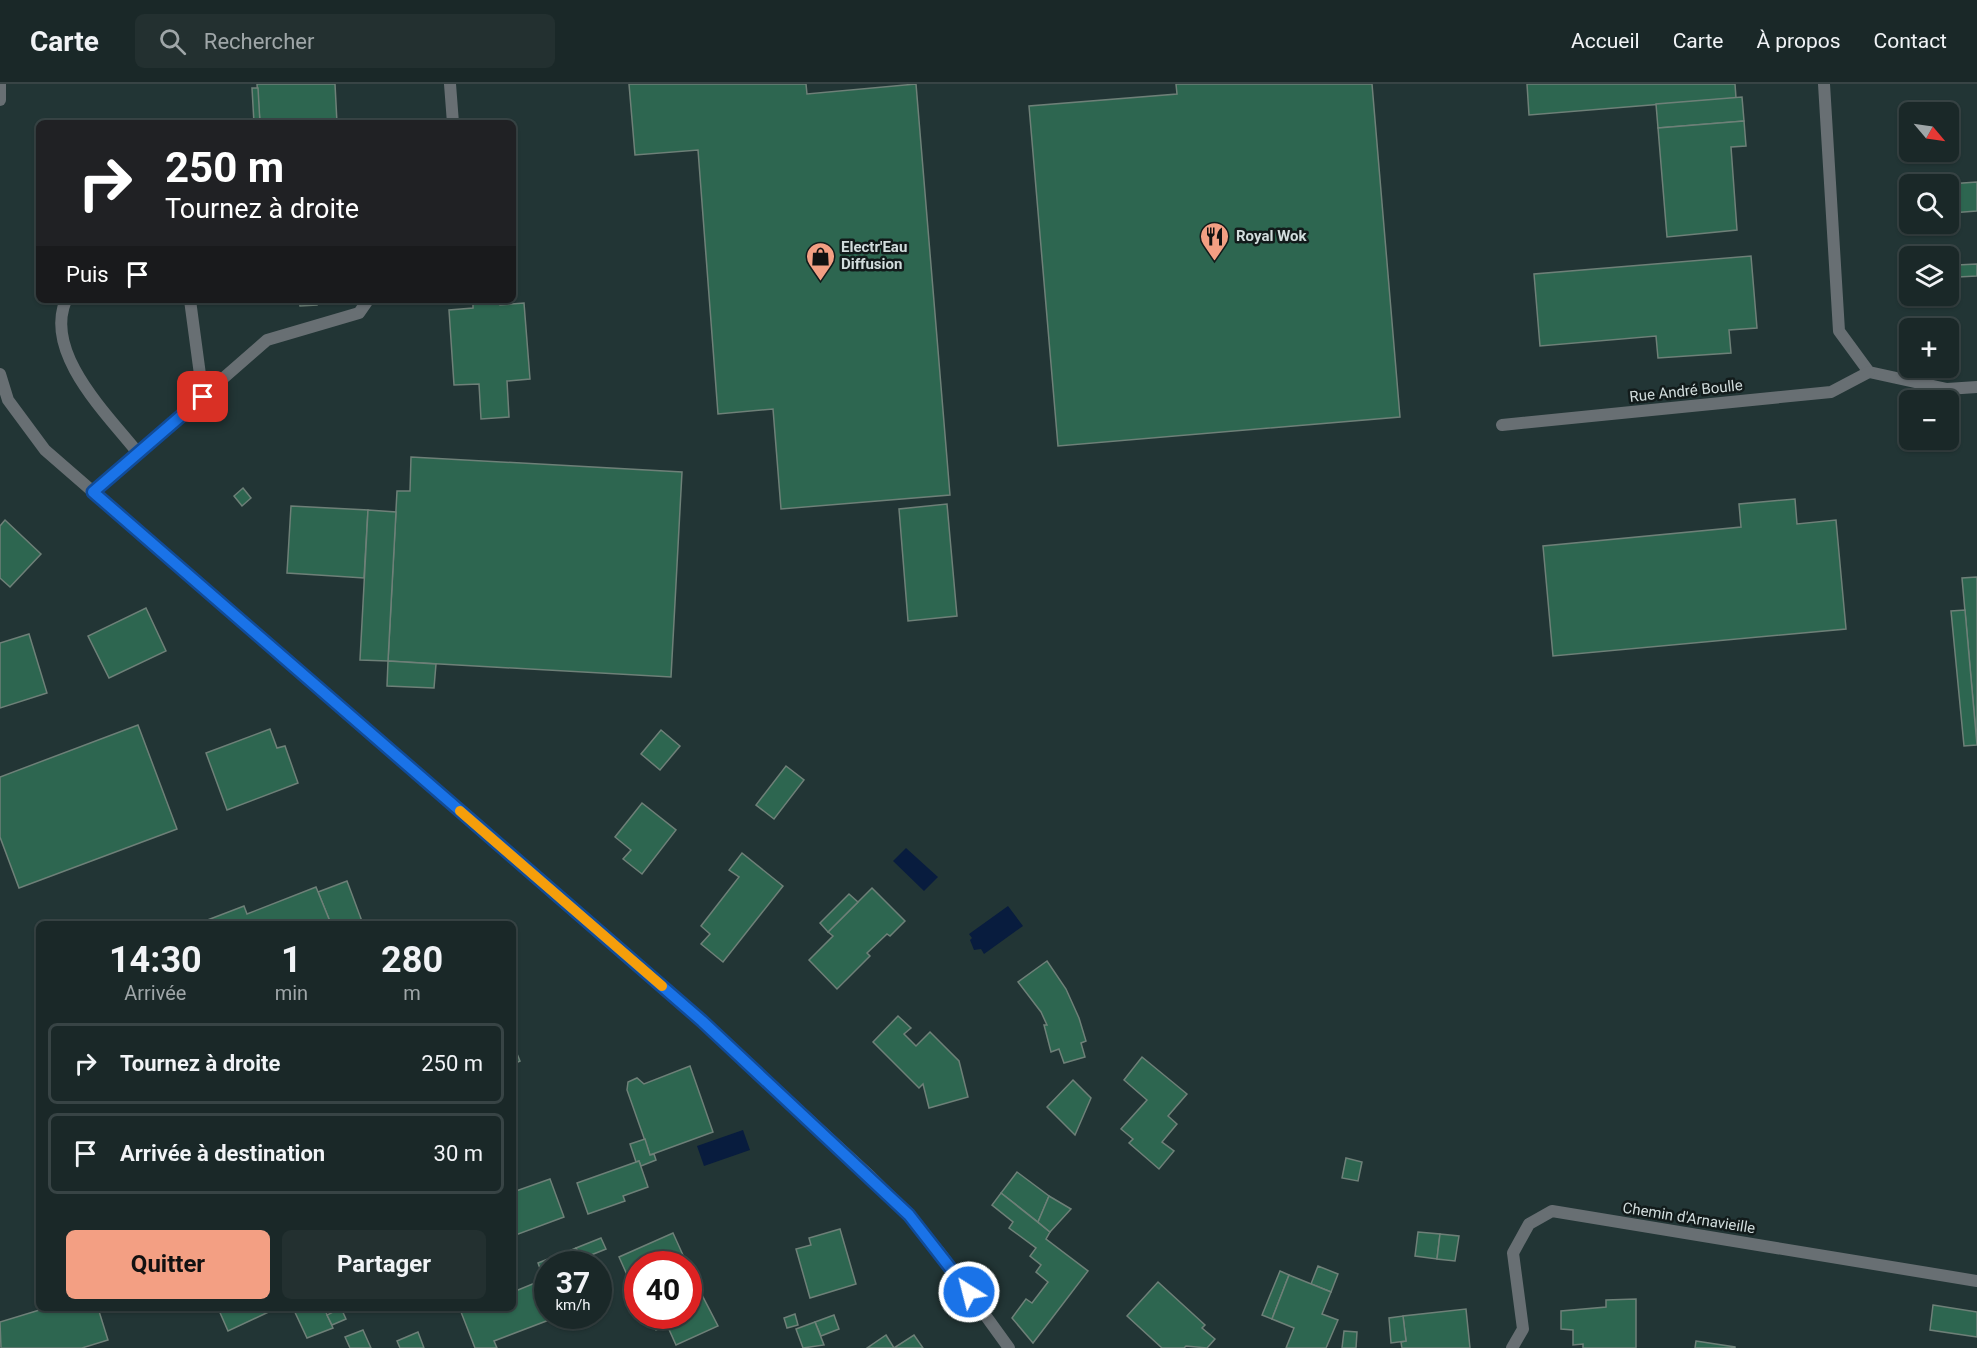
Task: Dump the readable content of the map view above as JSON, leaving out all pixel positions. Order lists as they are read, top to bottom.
{
  "streets": {
    "street": ["Rue André Boulle", "Chemin d'Arnavieille"]
  },
  "places": {
    "restaurant": ["Royal Wok"],
    "shop": ["Electr'Eau Diffusion"]
  },
  "north": "bottom right",
  "page": {
    "header": "Carte",
    "search": "Rechercher",
    "nav": [
      "Accueil",
      "Carte",
      "À propos",
      "Contact"
    ],
    "map_buttons": ["+", "−"],
    "turn": ["250 m", "Tournez à droite"],
    "then": "Puis",
    "eta": [
      "14:30",
      "Arrivée",
      "1",
      "min",
      "280",
      "m"
    ],
    "list": [
      {
        "name": "Tournez à droite",
        "value": "250 m"
      },
      {
        "name": "Arrivée à destination",
        "value": "30 m"
      }
    ],
    "buttons": ["Quitter", "Partager"],
    "speed": "37 km/h",
    "limit": "40"
  }
}
